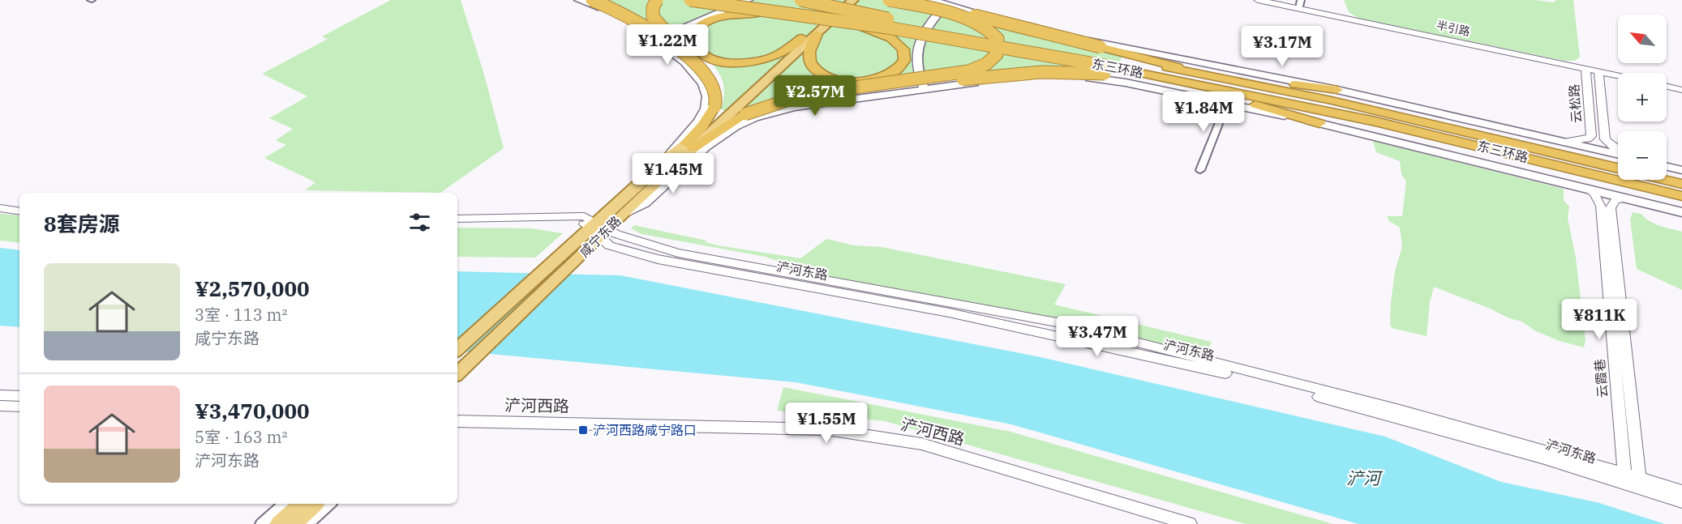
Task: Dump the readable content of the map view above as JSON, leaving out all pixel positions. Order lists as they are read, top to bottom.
{
  "streets": {
    "highway": ["东三环路"],
    "main road": ["咸宁东路"],
    "street": [
      "半引路",
      "云松路",
      "浐河东路",
      "云霞巷",
      "浐河西路"
    ]
  },
  "crossings": [
    ["半引路", "云松路"],
    ["咸宁东路", "浐河东路"],
    ["浐河东路", "云霞巷"]
  ],
  "water": ["浐河"],
  "places": {
    "transit": ["浐河西路咸宁路口"]
  },
  "north": "top left",
  "page": {
    "map_buttons": ["+", "−"],
    "price": [
      "¥1.22M",
      "¥3.17M",
      "¥2.57M",
      "¥1.84M",
      "¥1.45M",
      "¥811K",
      "¥3.47M",
      "¥1.55M"
    ],
    "heading": "8套房源",
    "list": [
      {
        "name": "¥2,570,000",
        "note": "3室 · 113 m² · 咸宁东路"
      },
      {
        "name": "¥3,470,000",
        "note": "5室 · 163 m² · 浐河东路"
      }
    ]
  }
}
